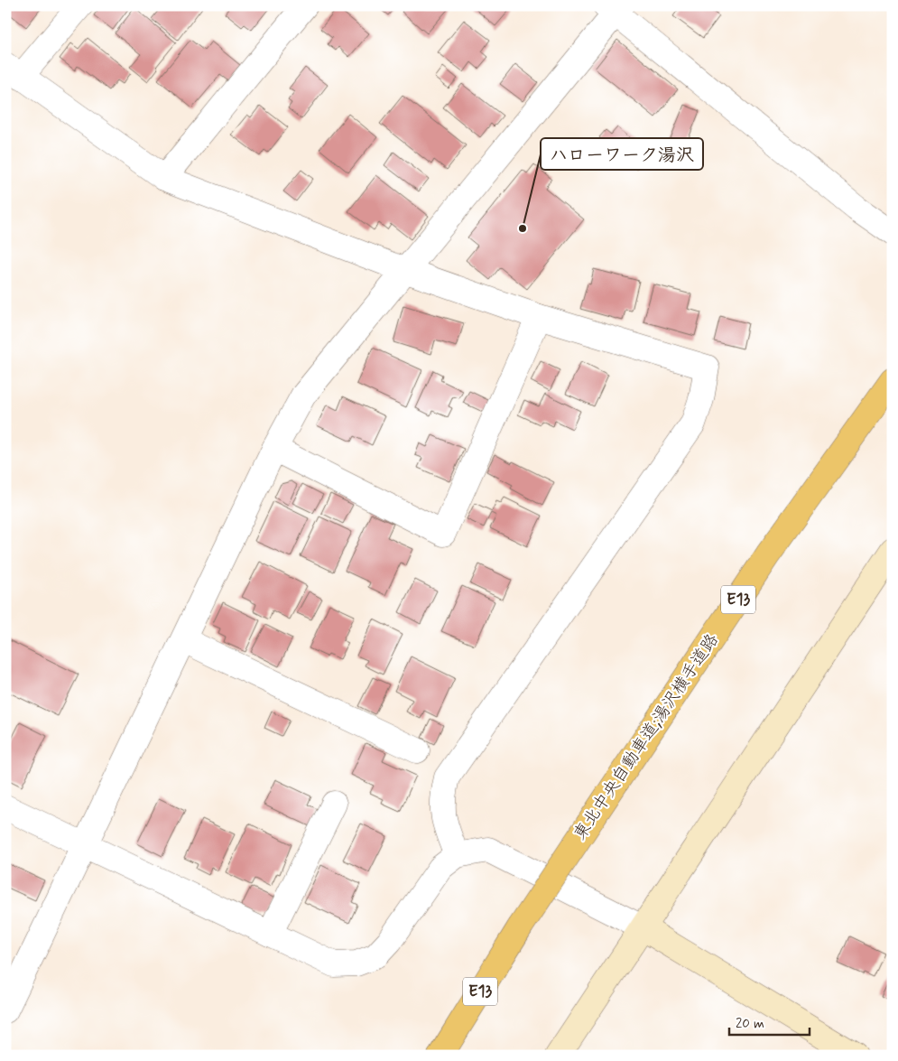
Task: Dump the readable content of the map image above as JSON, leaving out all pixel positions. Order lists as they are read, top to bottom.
{
  "streets": {
    "highway": ["E13", "東北中央自動車道;湯沢横手道路"]
  },
  "places": ["ハローワーク湯沢"],
  "scale_bar": "20 m"
}
